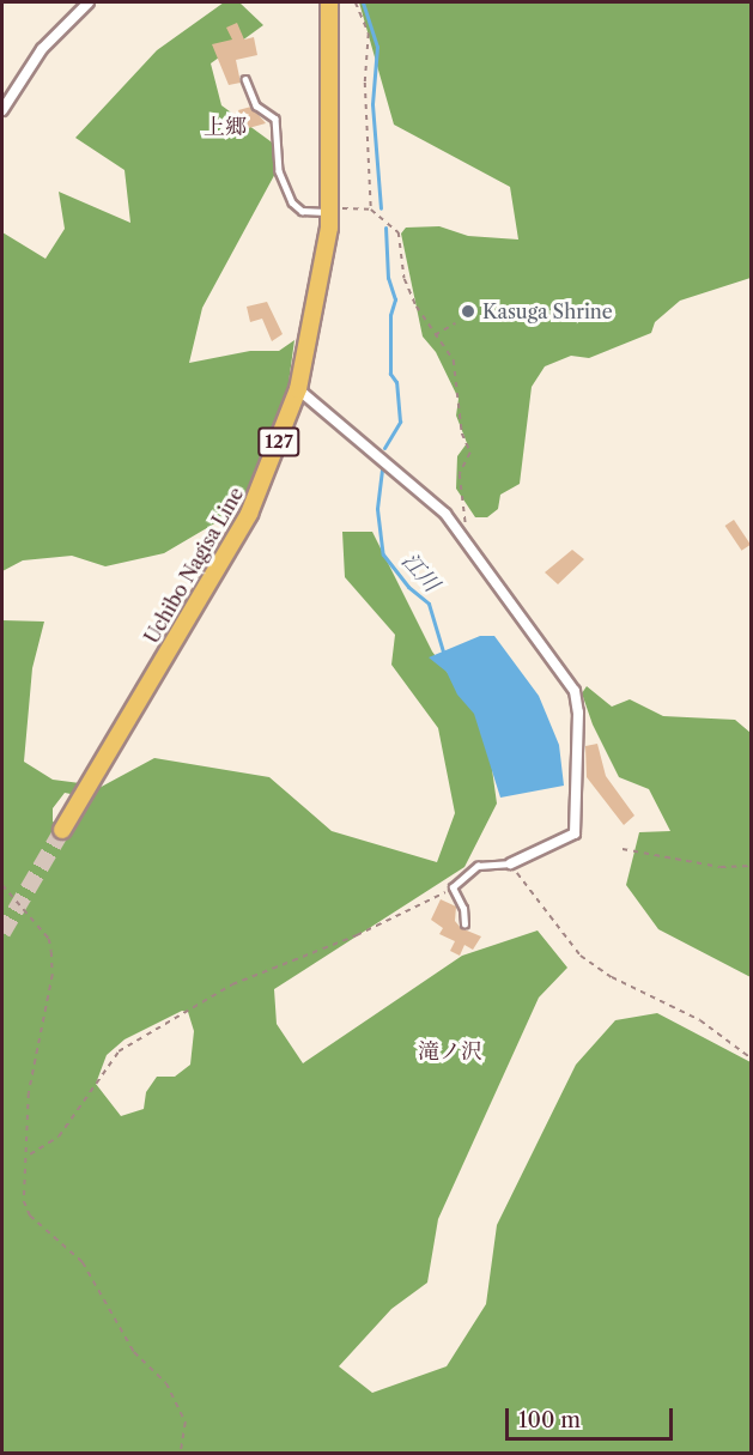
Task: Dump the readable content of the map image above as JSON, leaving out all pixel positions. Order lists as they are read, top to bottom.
{
  "streets": {
    "highway": ["127", "Uchibo Nagisa Line"]
  },
  "districts": ["上郷", "滝ノ沢"],
  "water": ["江川"],
  "places": ["Kasuga Shrine"],
  "scale_bar": "100 m"
}
